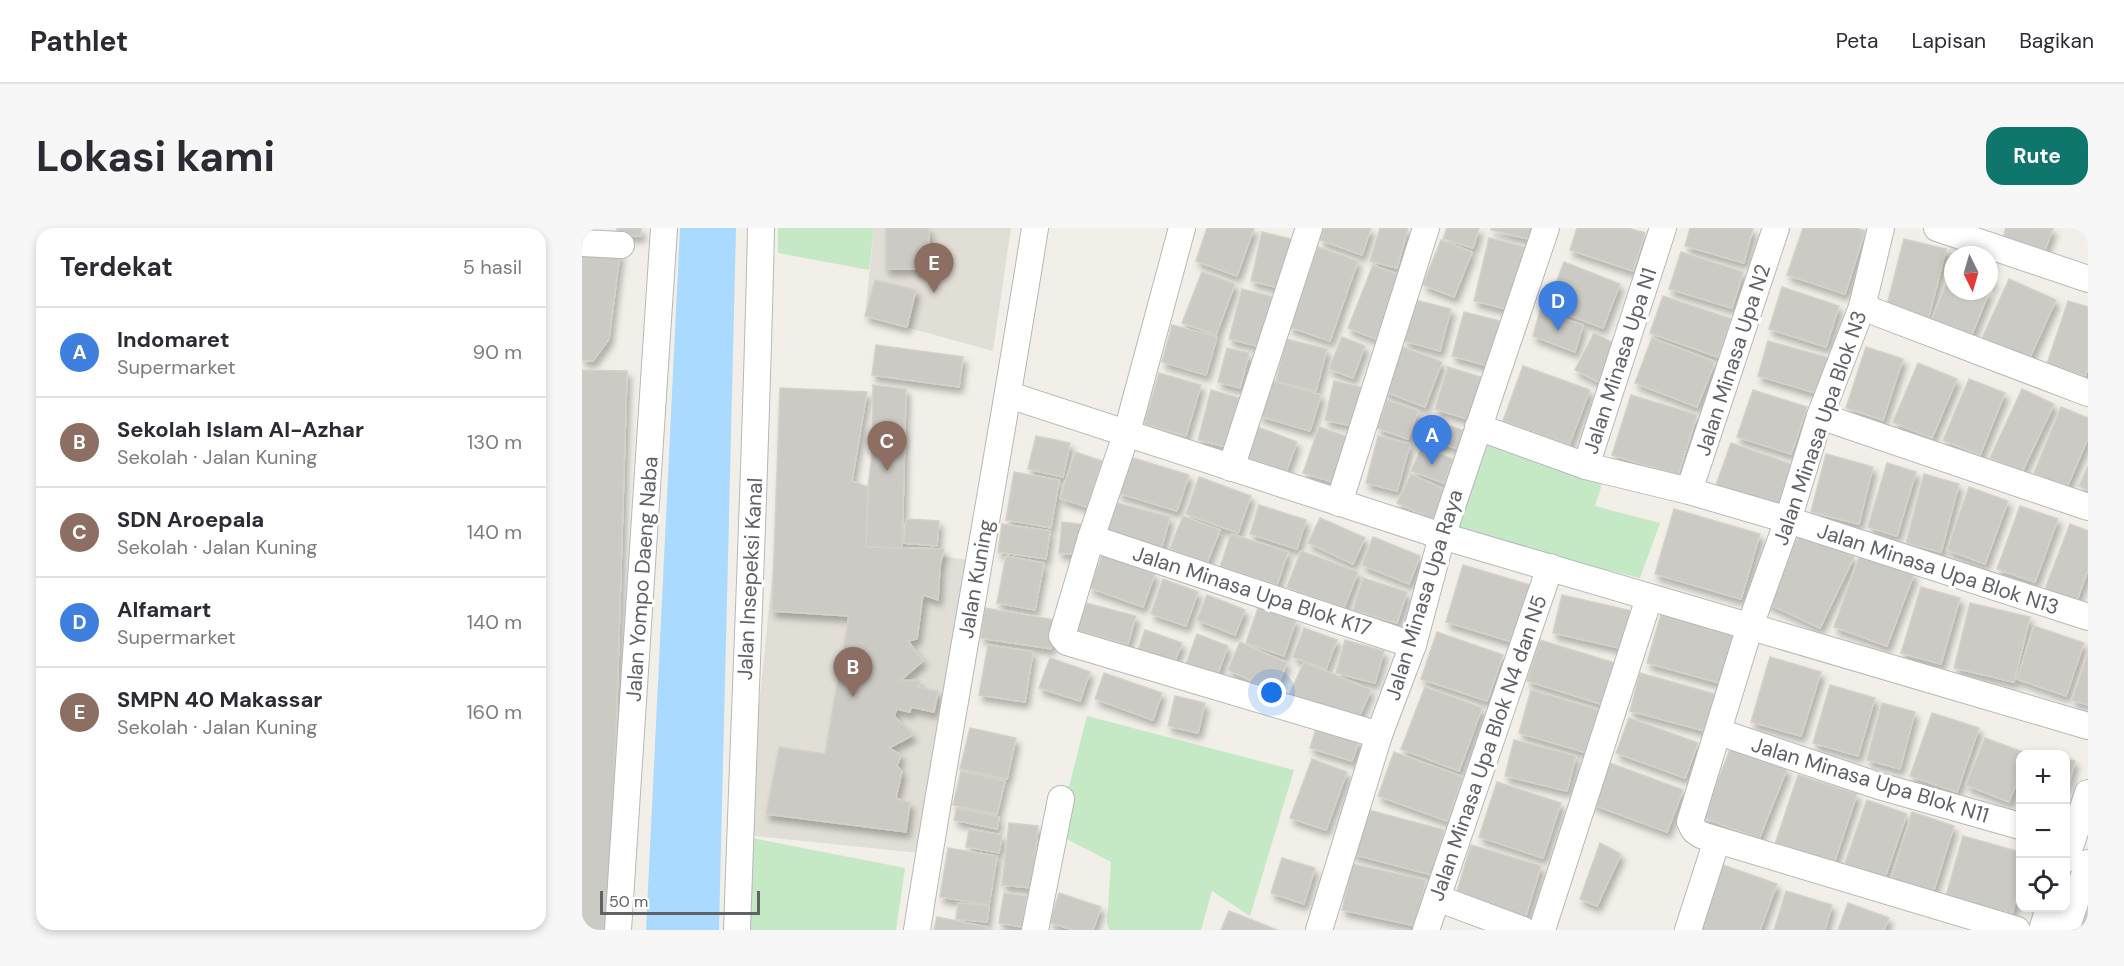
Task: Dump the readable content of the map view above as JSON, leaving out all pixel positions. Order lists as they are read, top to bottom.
{
  "streets": {
    "street": [
      "Jalan Minasa Upa N2",
      "Jalan Minasa Upa N1",
      "Jalan Minasa Upa Blok N3",
      "Jalan Minasa Upa Blok N13",
      "Jalan Yompo Daeng Naba",
      "Jalan Insepeksi Kanal",
      "Jalan Kuning",
      "Jalan Minasa Upa Blok K17",
      "Jalan Minasa Upa Raya",
      "Jalan Minasa Upa Blok N4 dan N5",
      "Jalan Minasa Upa Blok N11"
    ]
  },
  "crossings": [
    ["Jalan Minasa Upa N2", "Jalan Minasa Upa N1"],
    ["Jalan Minasa Upa N1", "Jalan Minasa Upa Blok N3"],
    ["Jalan Minasa Upa N1", "Jalan Minasa Upa Blok N13"],
    ["Jalan Minasa Upa Blok N3", "Jalan Minasa Upa Blok N13"],
    ["Jalan Minasa Upa Blok N3", "Jalan Minasa Upa Blok N11"],
    ["Jalan Minasa Upa Blok K17", "Jalan Minasa Upa Raya"]
  ],
  "scale_bar": "50 m",
  "north": "bottom",
  "page": {
    "header": "Pathlet",
    "nav": ["Peta", "Lapisan", "Bagikan"],
    "buttons": "Rute",
    "title": "Lokasi kami",
    "heading": ["Terdekat", "5 hasil"],
    "pins": [
      "E",
      "D",
      "A",
      "C",
      "B"
    ],
    "list": [
      {
        "mark": "A",
        "name": "Indomaret",
        "note": "Supermarket",
        "value": "90 m"
      },
      {
        "mark": "B",
        "name": "Sekolah Islam Al-Azhar",
        "note": "Sekolah · Jalan Kuning",
        "value": "130 m"
      },
      {
        "mark": "C",
        "name": "SDN Aroepala",
        "note": "Sekolah · Jalan Kuning",
        "value": "140 m"
      },
      {
        "mark": "D",
        "name": "Alfamart",
        "note": "Supermarket",
        "value": "140 m"
      },
      {
        "mark": "E",
        "name": "SMPN 40 Makassar",
        "note": "Sekolah · Jalan Kuning",
        "value": "160 m"
      }
    ],
    "map_buttons": ["+", "−"],
    "scale": "50 m"
  }
}
